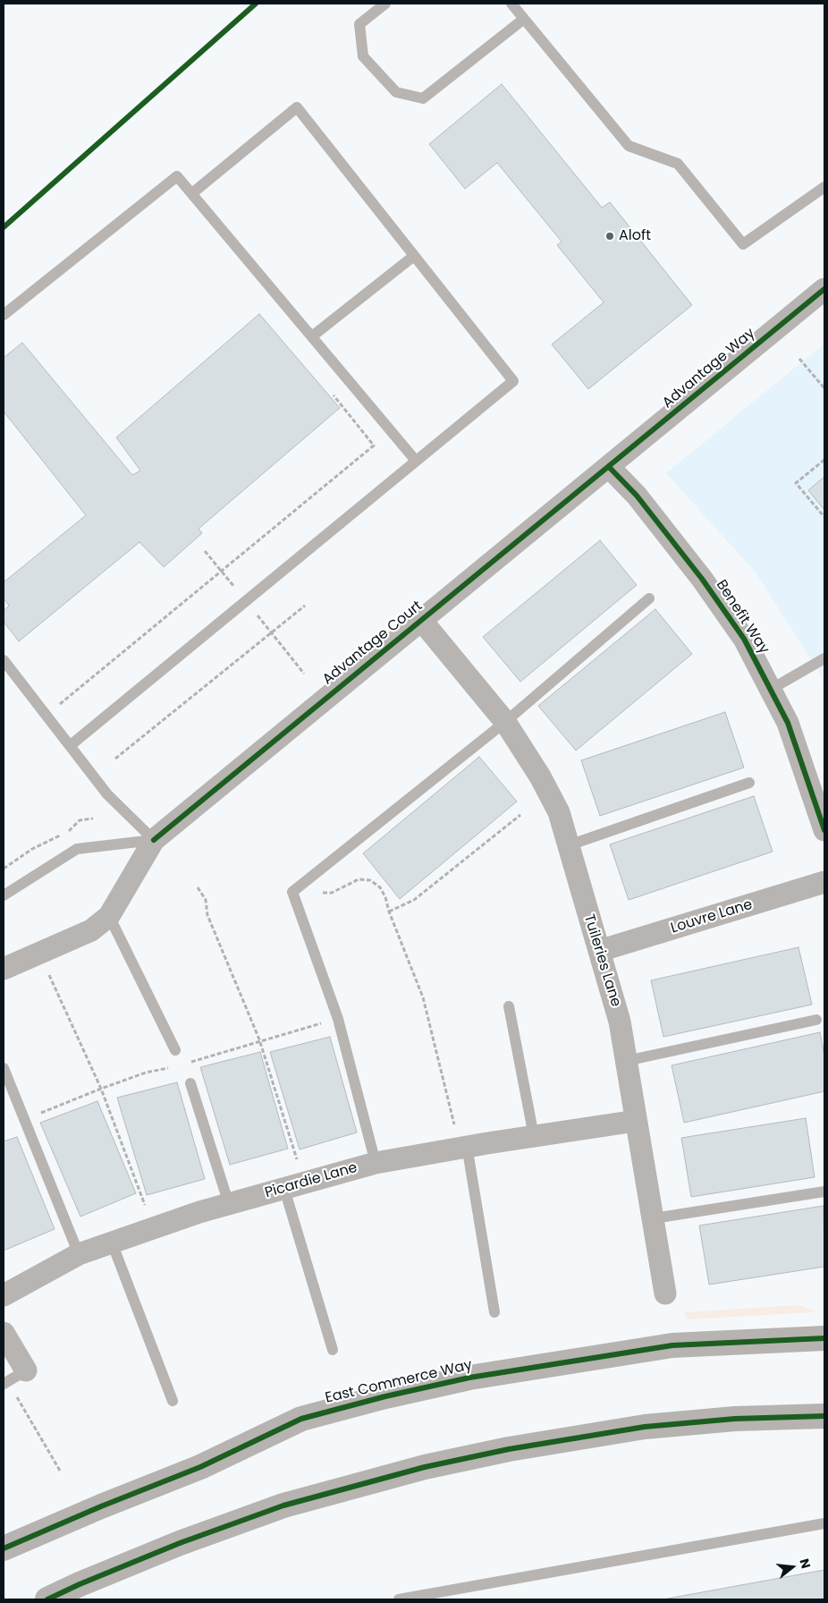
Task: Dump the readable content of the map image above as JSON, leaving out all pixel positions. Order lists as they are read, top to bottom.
{
  "streets": {
    "main road": ["East Commerce Way"],
    "street": [
      "Advantage Way",
      "Benefit Way",
      "Advantage Court",
      "Louvre Lane",
      "Tuileries Lane",
      "Picardie Lane"
    ]
  },
  "crossings": [
    ["Advantage Way", "Benefit Way"],
    ["Advantage Way", "Advantage Court"],
    ["Benefit Way", "Advantage Court"],
    ["Advantage Court", "Tuileries Lane"],
    ["Louvre Lane", "Tuileries Lane"],
    ["Tuileries Lane", "Picardie Lane"]
  ],
  "places": ["Aloft"],
  "north": "right"
}
